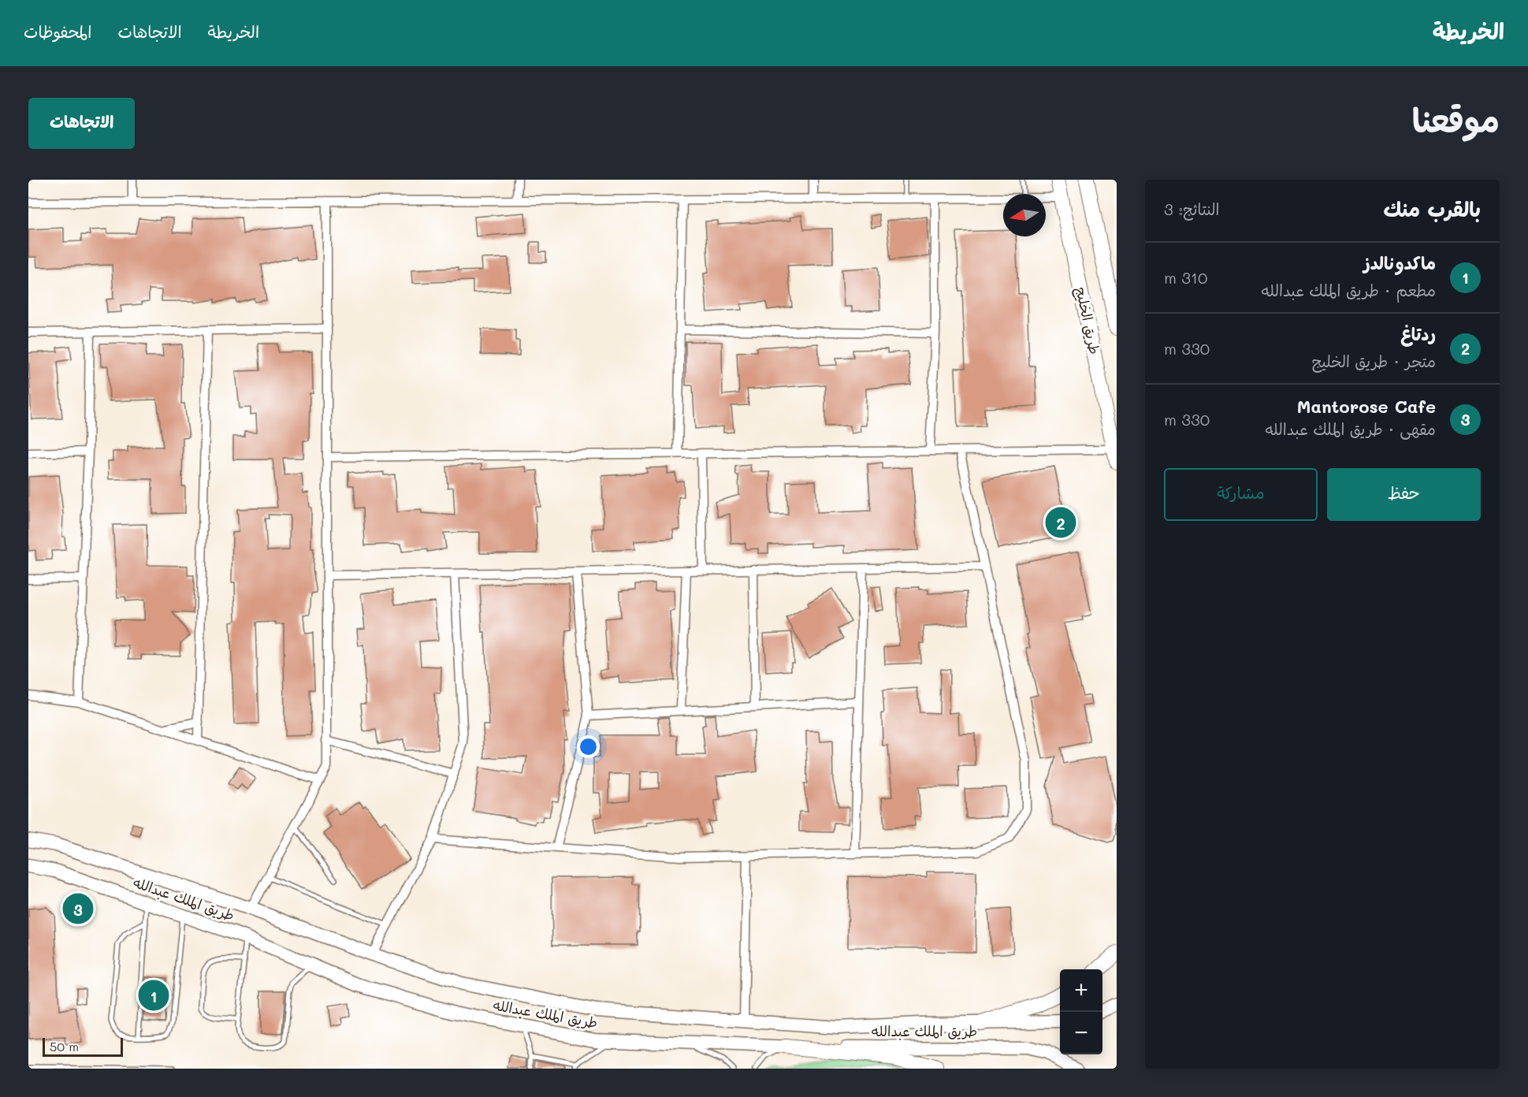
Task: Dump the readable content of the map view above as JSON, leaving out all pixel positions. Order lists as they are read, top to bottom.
{
  "streets": {
    "main road": ["طريق الخليج"],
    "street": ["طريق الملك عبدالله"]
  },
  "scale_bar": "50 m",
  "north": "left",
  "page": {
    "header": "الخريطة",
    "nav": ["الخريطة", "الاتجاهات", "المحفوظات"],
    "title": "موقعنا",
    "buttons": [
      "الاتجاهات",
      ["حفظ", "مشاركة"]
    ],
    "heading": ["بالقرب منك", "النتائج: 3"],
    "list": [
      {
        "mark": "1",
        "name": "ماكدونالدز",
        "note": "مطعم · طريق الملك عبدالله",
        "value": "310 m"
      },
      {
        "mark": "2",
        "name": "ردتاغ",
        "note": "متجر · طريق الخليج",
        "value": "330 m"
      },
      {
        "mark": "3",
        "name": "Mantorose Cafe",
        "note": "مقهى · طريق الملك عبدالله",
        "value": "330 m"
      }
    ],
    "pins": ["2", "3", "1"],
    "map_buttons": ["+", "−"],
    "scale": "50 m"
  }
}
